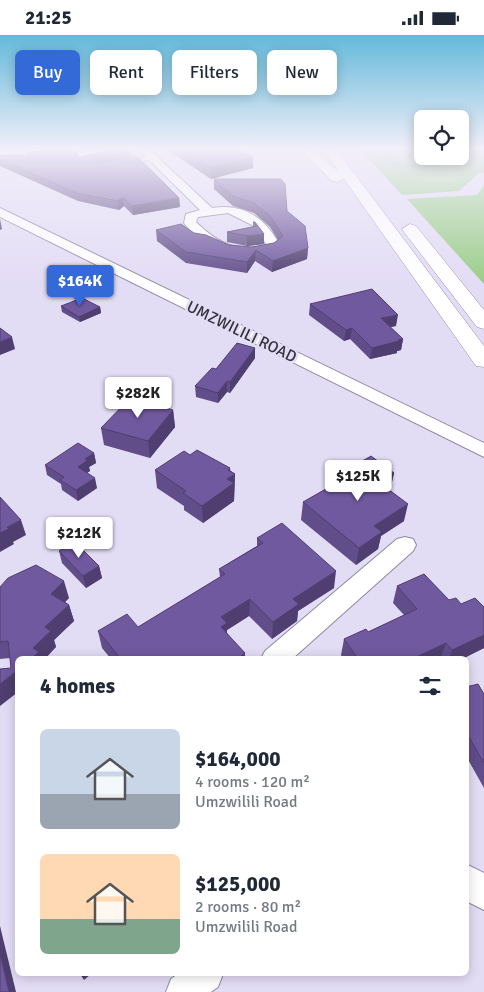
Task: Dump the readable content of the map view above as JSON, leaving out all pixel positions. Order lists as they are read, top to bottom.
{
  "streets": {
    "street": ["UMZWILILI ROAD"]
  },
  "page": {
    "status": "21:25",
    "chip": [
      "Buy",
      "Rent",
      "Filters",
      "New"
    ],
    "price": [
      "$164K",
      "$282K",
      "$125K",
      "$212K"
    ],
    "heading": "4 homes",
    "list": [
      {
        "name": "$164,000",
        "note": "4 rooms · 120 m² · Umzwilili Road"
      },
      {
        "name": "$125,000",
        "note": "2 rooms · 80 m² · Umzwilili Road"
      }
    ]
  }
}
